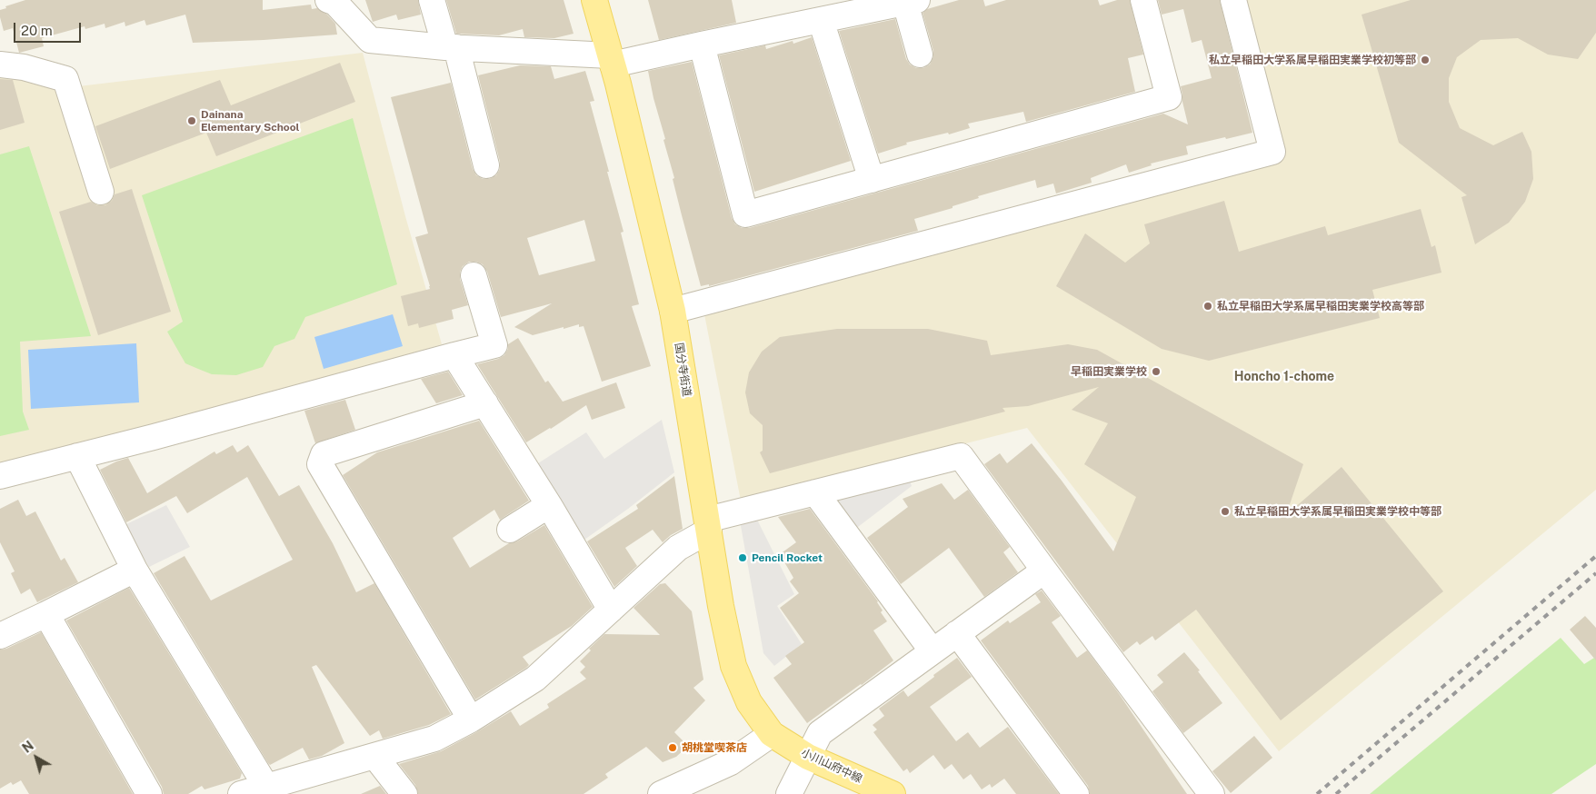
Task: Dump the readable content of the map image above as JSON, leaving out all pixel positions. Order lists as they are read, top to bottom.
{
  "streets": {
    "main road": ["国分寺街道", "小川山府中線"]
  },
  "crossings": [
    ["国分寺街道", "小川山府中線"]
  ],
  "districts": ["Honcho 1-chome"],
  "places": [
    "私立早稲田大学系属早稲田実業学校初等部",
    "Dainana Elementary School",
    "私立早稲田大学系属早稲田実業学校高等部",
    "早稲田実業学校",
    "私立早稲田大学系属早稲田実業学校中等部",
    "Pencil Rocket",
    "胡桃堂喫茶店"
  ],
  "scale_bar": "20 m",
  "north": "top left"
}
